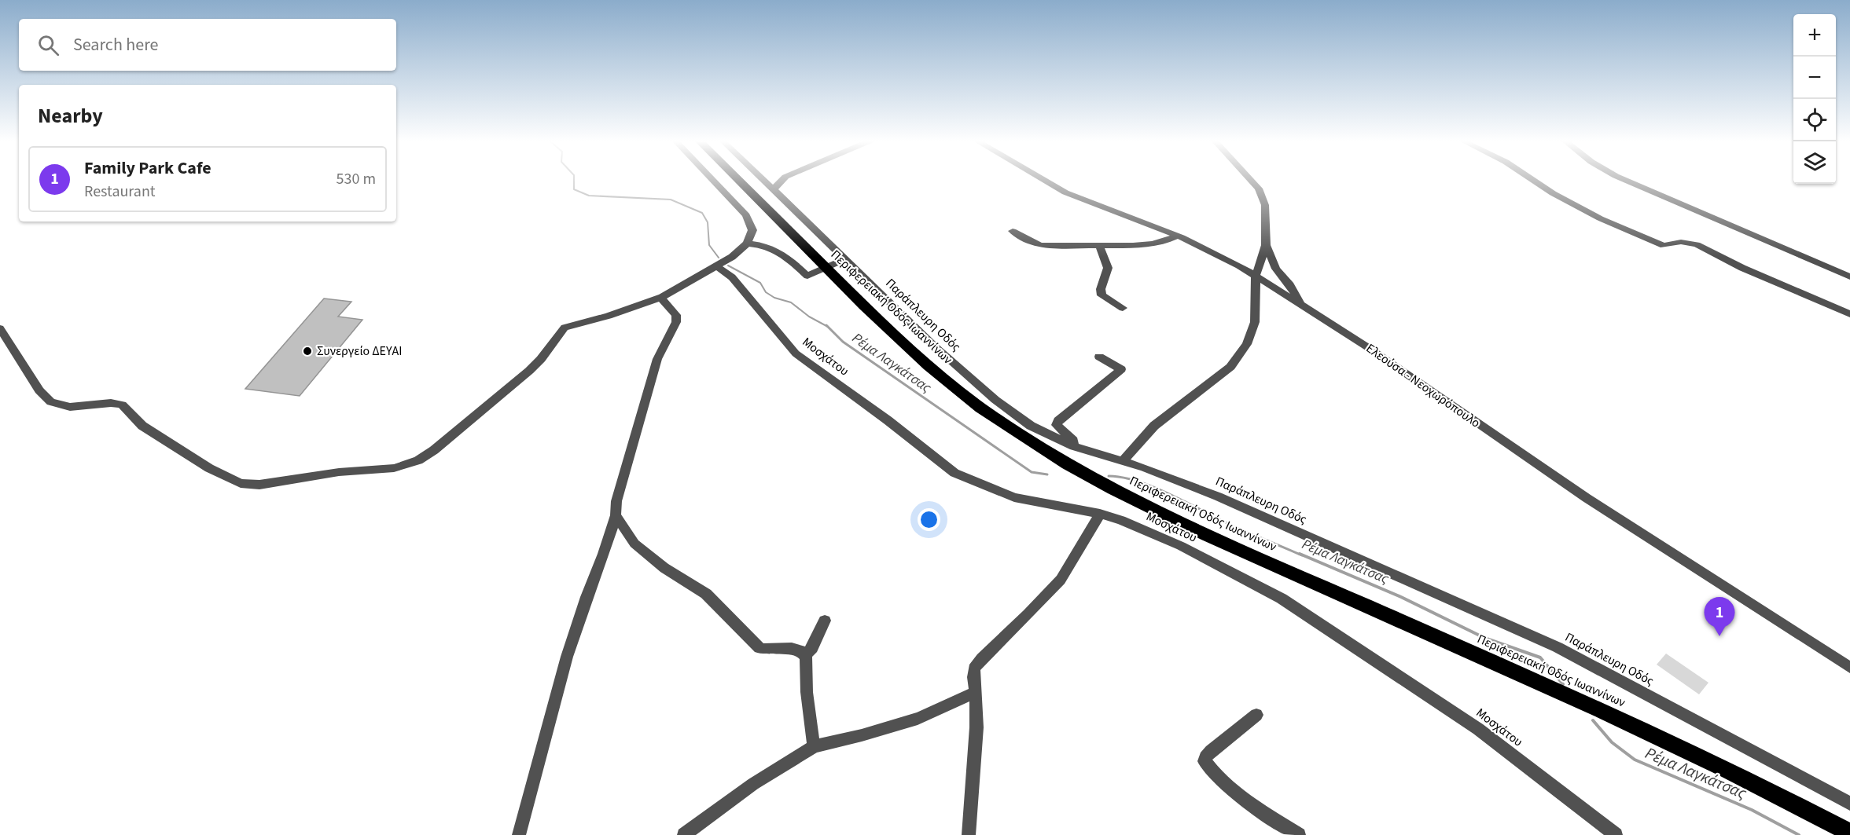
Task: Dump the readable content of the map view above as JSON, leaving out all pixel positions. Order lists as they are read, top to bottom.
{
  "streets": {
    "highway": ["Περιφερειακή Οδός Ιωαννίνων"],
    "street": ["Παράπλευρη Οδός", "Μοσχάτου", "Ελεούσα - Νεοχωρόπουλο"]
  },
  "water": ["Ρέμα Λαγκάτσας"],
  "places": ["Συνεργείο ΔΕΥΑΙ"],
  "page": {
    "map_buttons": ["+", "−"],
    "search": "Search here",
    "heading": "Nearby",
    "list": [
      {
        "mark": "1",
        "name": "Family Park Cafe",
        "note": "Restaurant",
        "value": "530 m"
      }
    ],
    "pins": "1"
  }
}
